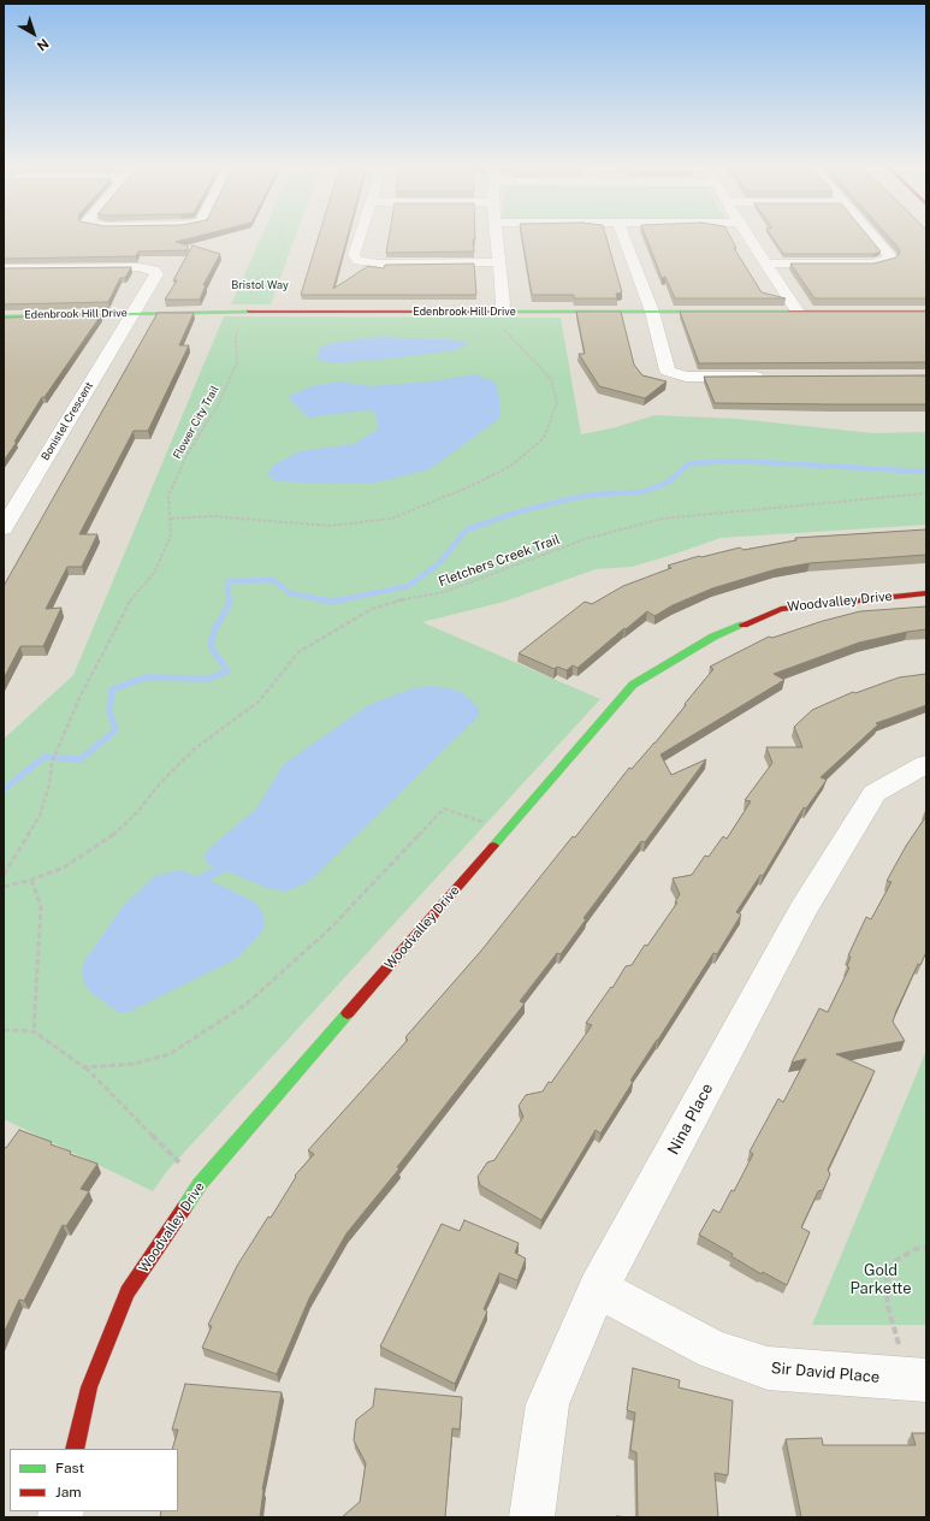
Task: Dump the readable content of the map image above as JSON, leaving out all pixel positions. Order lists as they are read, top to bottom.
{
  "streets": {
    "street": [
      "Edenbrook Hill Drive",
      "Bonistel Crescent",
      "Woodvalley Drive",
      "Nina Place",
      "Sir David Place"
    ],
    "path": ["Flower City Trail", "Fletchers Creek Trail"]
  },
  "crossings": [
    ["Edenbrook Hill Drive", "Bonistel Crescent"],
    ["Edenbrook Hill Drive", "Flower City Trail"],
    ["Nina Place", "Sir David Place"]
  ],
  "parks": ["Bristol Way", "Gold Parkette"],
  "legend": ["Fast", "Jam"],
  "north": "bottom right"
}
